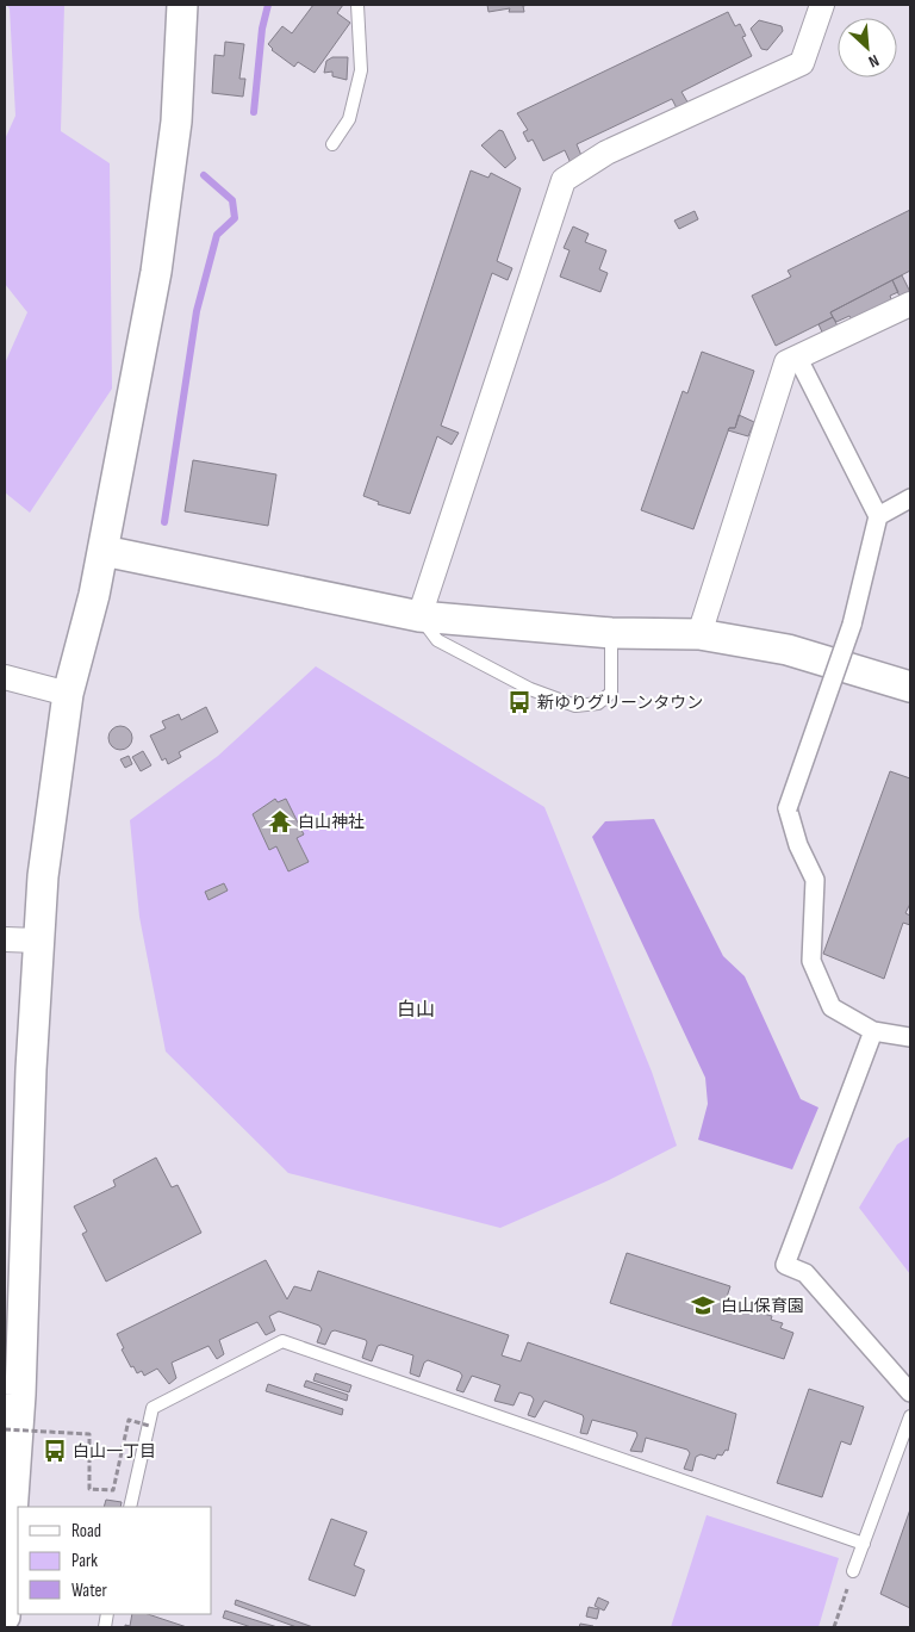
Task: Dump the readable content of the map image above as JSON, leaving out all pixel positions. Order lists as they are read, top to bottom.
{
  "districts": ["白山"],
  "places": {
    "bus stop": ["新ゆりグリーンタウン", "白山一丁目"],
    "temple": ["白山神社"],
    "school or university": ["白山保育園"]
  },
  "legend": ["Road", "Park", "Water"],
  "north": "bottom right"
}
